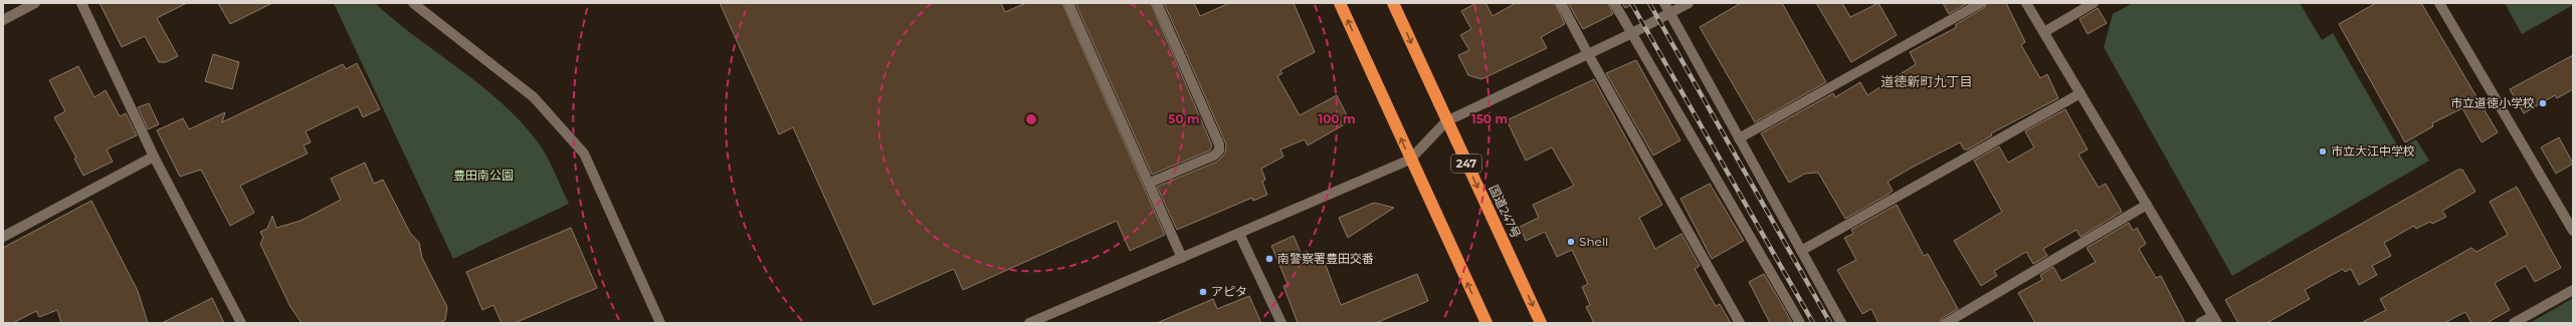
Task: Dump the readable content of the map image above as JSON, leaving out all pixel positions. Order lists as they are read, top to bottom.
{
  "streets": {
    "highway": ["247", "国道247号"]
  },
  "districts": ["道徳新町九丁目"],
  "parks": ["豊田南公園"],
  "places": [
    "市立道徳小学校",
    "市立大江中学校",
    "Shell",
    "南警察署豊田交番",
    "アピタ"
  ],
  "rings": ["50 m", "100 m", "150 m"]
}
